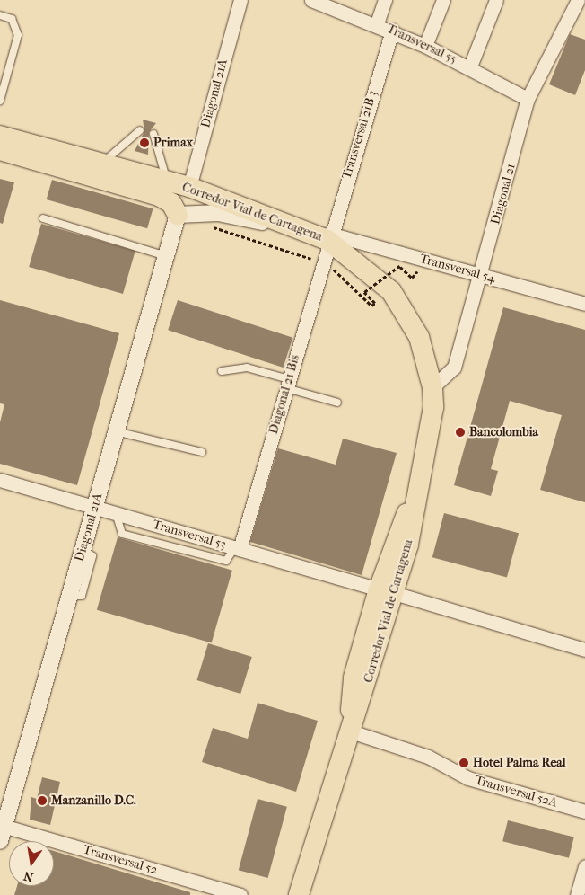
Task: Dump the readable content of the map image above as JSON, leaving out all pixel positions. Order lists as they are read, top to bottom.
{
  "streets": {
    "main road": ["Corredor Vial de Cartagena"],
    "street": [
      "Transversal 55",
      "Diagonal 21A",
      "Transversal 21B 3",
      "Diagonal 21",
      "Transversal 54",
      "Diagonal 21 Bis",
      "Transversal 53",
      "Transversal 52A",
      "Transversal 52"
    ]
  },
  "crossings": [
    ["Transversal 55", "Transversal 21B 3"],
    ["Transversal 55", "Diagonal 21"],
    ["Diagonal 21A", "Corredor Vial de Cartagena"],
    ["Diagonal 21A", "Transversal 53"],
    ["Diagonal 21A", "Transversal 52"],
    ["Transversal 21B 3", "Corredor Vial de Cartagena"],
    ["Transversal 21B 3", "Transversal 54"],
    ["Transversal 21B 3", "Diagonal 21 Bis"],
    ["Diagonal 21", "Corredor Vial de Cartagena"],
    ["Diagonal 21", "Transversal 54"],
    ["Corredor Vial de Cartagena", "Transversal 54"],
    ["Corredor Vial de Cartagena", "Diagonal 21 Bis"],
    ["Corredor Vial de Cartagena", "Transversal 53"],
    ["Corredor Vial de Cartagena", "Transversal 52A"],
    ["Transversal 54", "Diagonal 21 Bis"],
    ["Diagonal 21 Bis", "Transversal 53"]
  ],
  "places": [
    "Primax",
    "Bancolombia",
    "Hotel Palma Real",
    "Manzanillo D.C."
  ],
  "north": "bottom"
}
